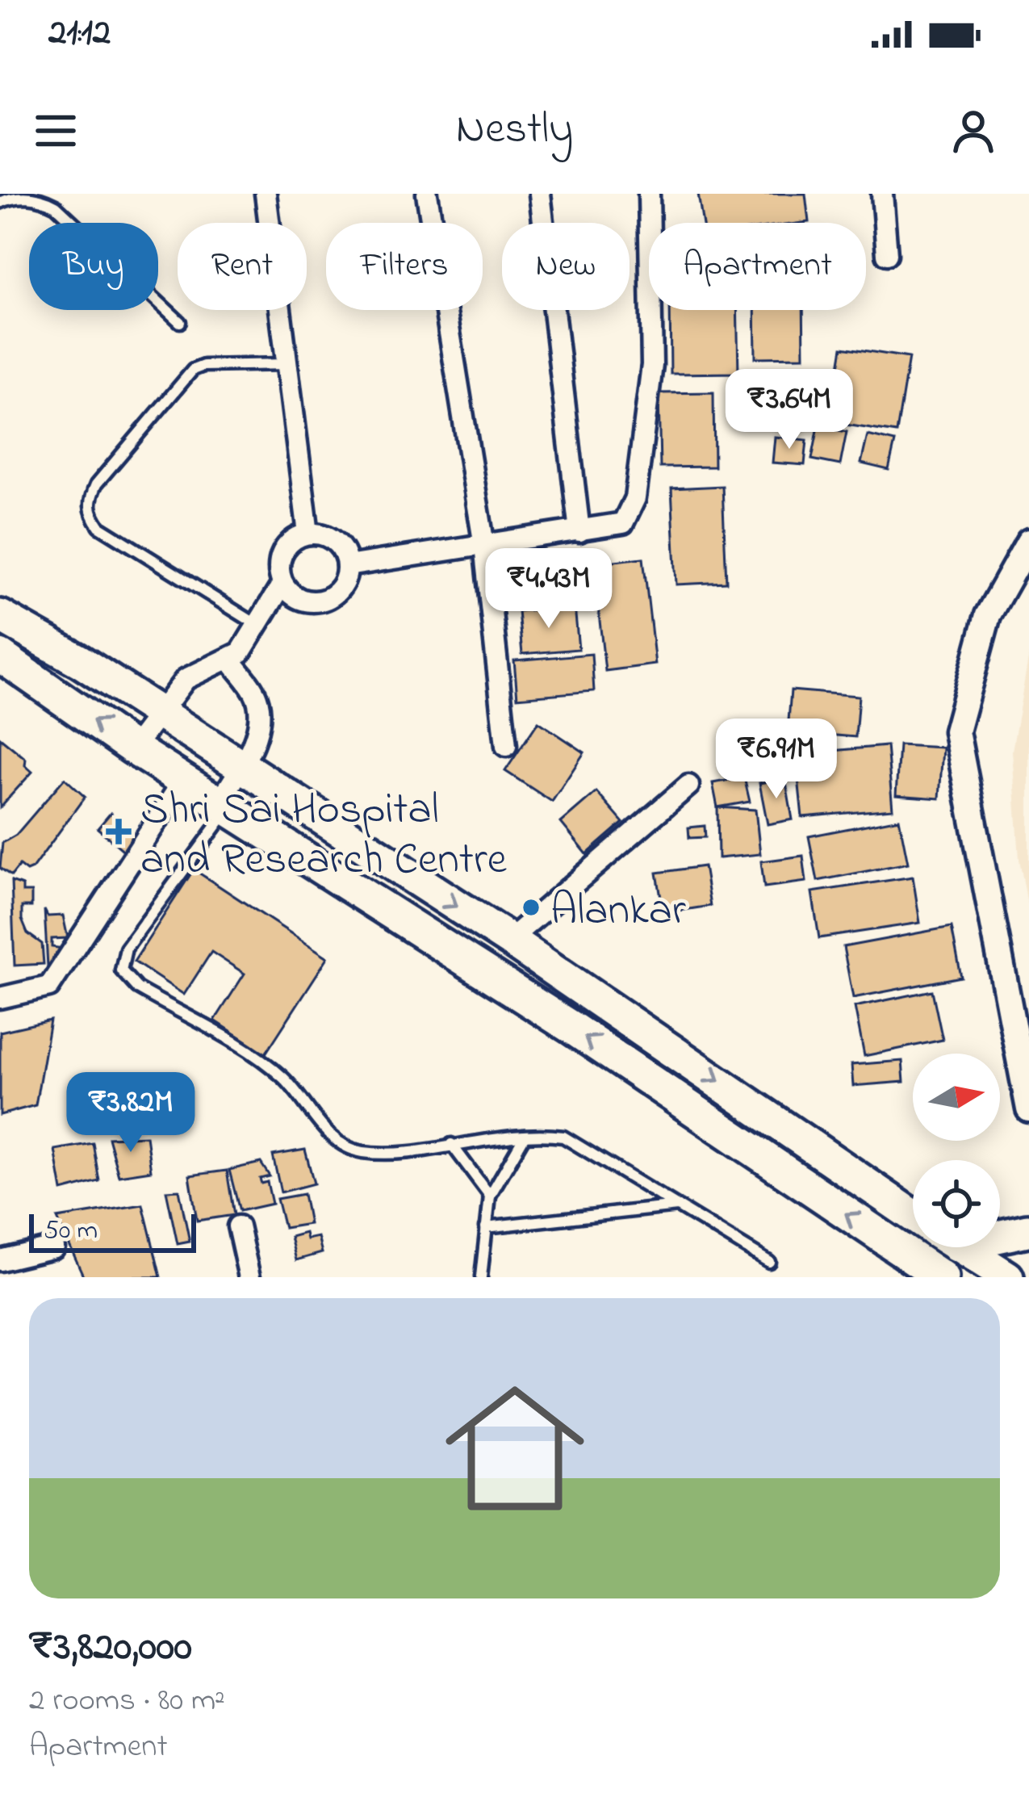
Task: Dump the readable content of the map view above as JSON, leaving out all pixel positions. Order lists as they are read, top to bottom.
{
  "places": {
    "health": ["Shri Sai Hospital and Research Centre"],
    "other": ["Alankar"]
  },
  "scale_bar": "50 m",
  "north": "right",
  "page": {
    "status": "21:12",
    "header": "Nestly",
    "chip": [
      "Buy",
      "Rent",
      "Filters",
      "New",
      "Apartment"
    ],
    "price": [
      "₹3.64M",
      "₹4.43M",
      "₹6.91M",
      "₹3.82M"
    ],
    "scale": "50 m",
    "list": [
      {
        "name": "₹3,820,000",
        "note": "2 rooms · 80 m² · Apartment"
      }
    ]
  }
}
